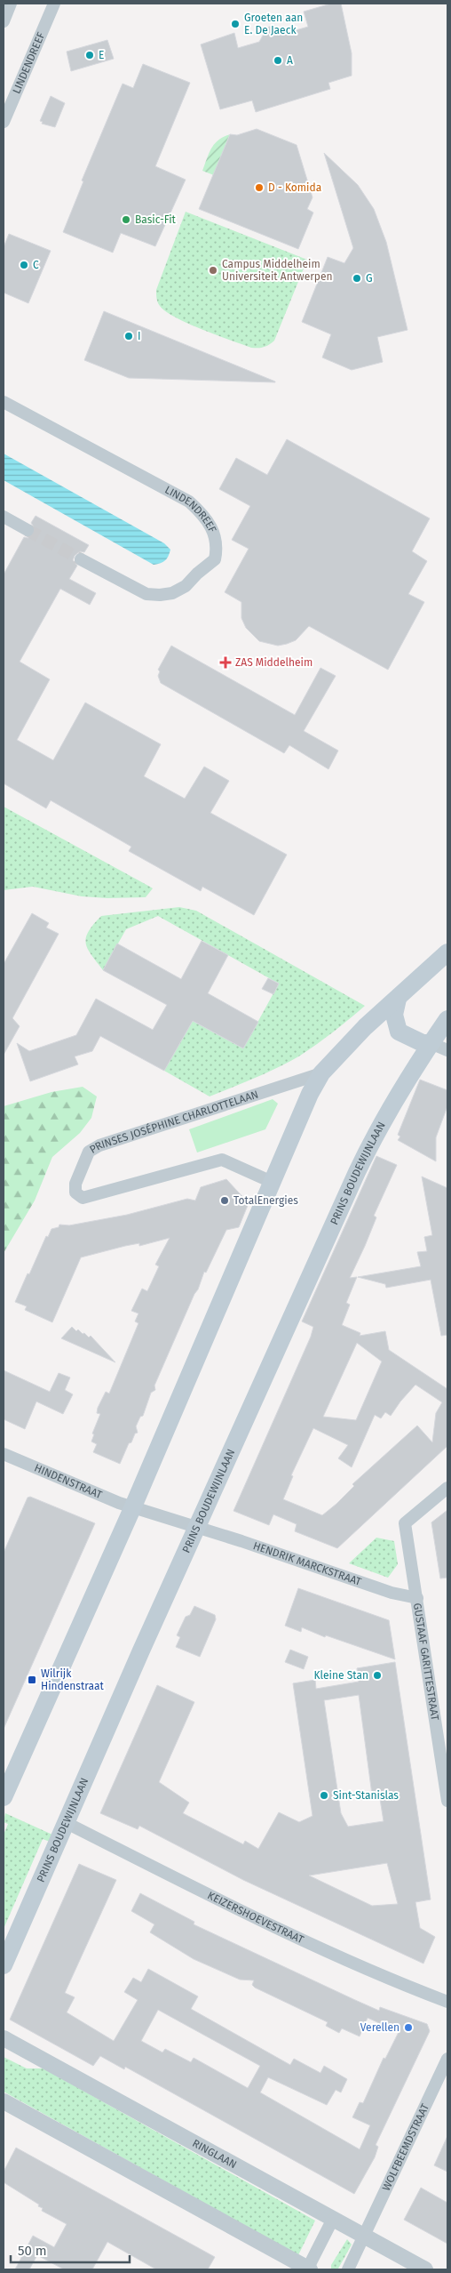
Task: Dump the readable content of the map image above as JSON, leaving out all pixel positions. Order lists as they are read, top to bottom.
{
  "streets": {
    "main road": ["PRINS BOUDEWIJNLAAN"],
    "street": [
      "LINDENDREEF",
      "PRINSES JOSÉPHINE CHARLOTTELAAN",
      "HINDENSTRAAT",
      "HENDRIK MARCKSTRAAT",
      "GUSTAAF GARITTESTRAAT",
      "KEIZERSHOEVESTRAAT",
      "WOLFBEEMDSTRAAT",
      "RINGLAAN"
    ]
  },
  "crossings": [
    ["PRINS BOUDEWIJNLAAN", "HINDENSTRAAT"],
    ["PRINS BOUDEWIJNLAAN", "HENDRIK MARCKSTRAAT"],
    ["PRINS BOUDEWIJNLAAN", "KEIZERSHOEVESTRAAT"],
    ["HINDENSTRAAT", "HENDRIK MARCKSTRAAT"],
    ["HENDRIK MARCKSTRAAT", "GUSTAAF GARITTESTRAAT"],
    ["WOLFBEEMDSTRAAT", "RINGLAAN"]
  ],
  "places": {
    "other": [
      "Groeten aan E. De Jaeck",
      "E",
      "A",
      "D - Komida",
      "Basic-Fit",
      "C",
      "Campus Middelheim Universiteit Antwerpen",
      "G",
      "I",
      "TotalEnergies",
      "Kleine Stan",
      "Sint-Stanislas",
      "Verellen"
    ],
    "health": ["ZAS Middelheim"],
    "transit": ["Wilrijk Hindenstraat"]
  },
  "scale_bar": "50 m"
}
